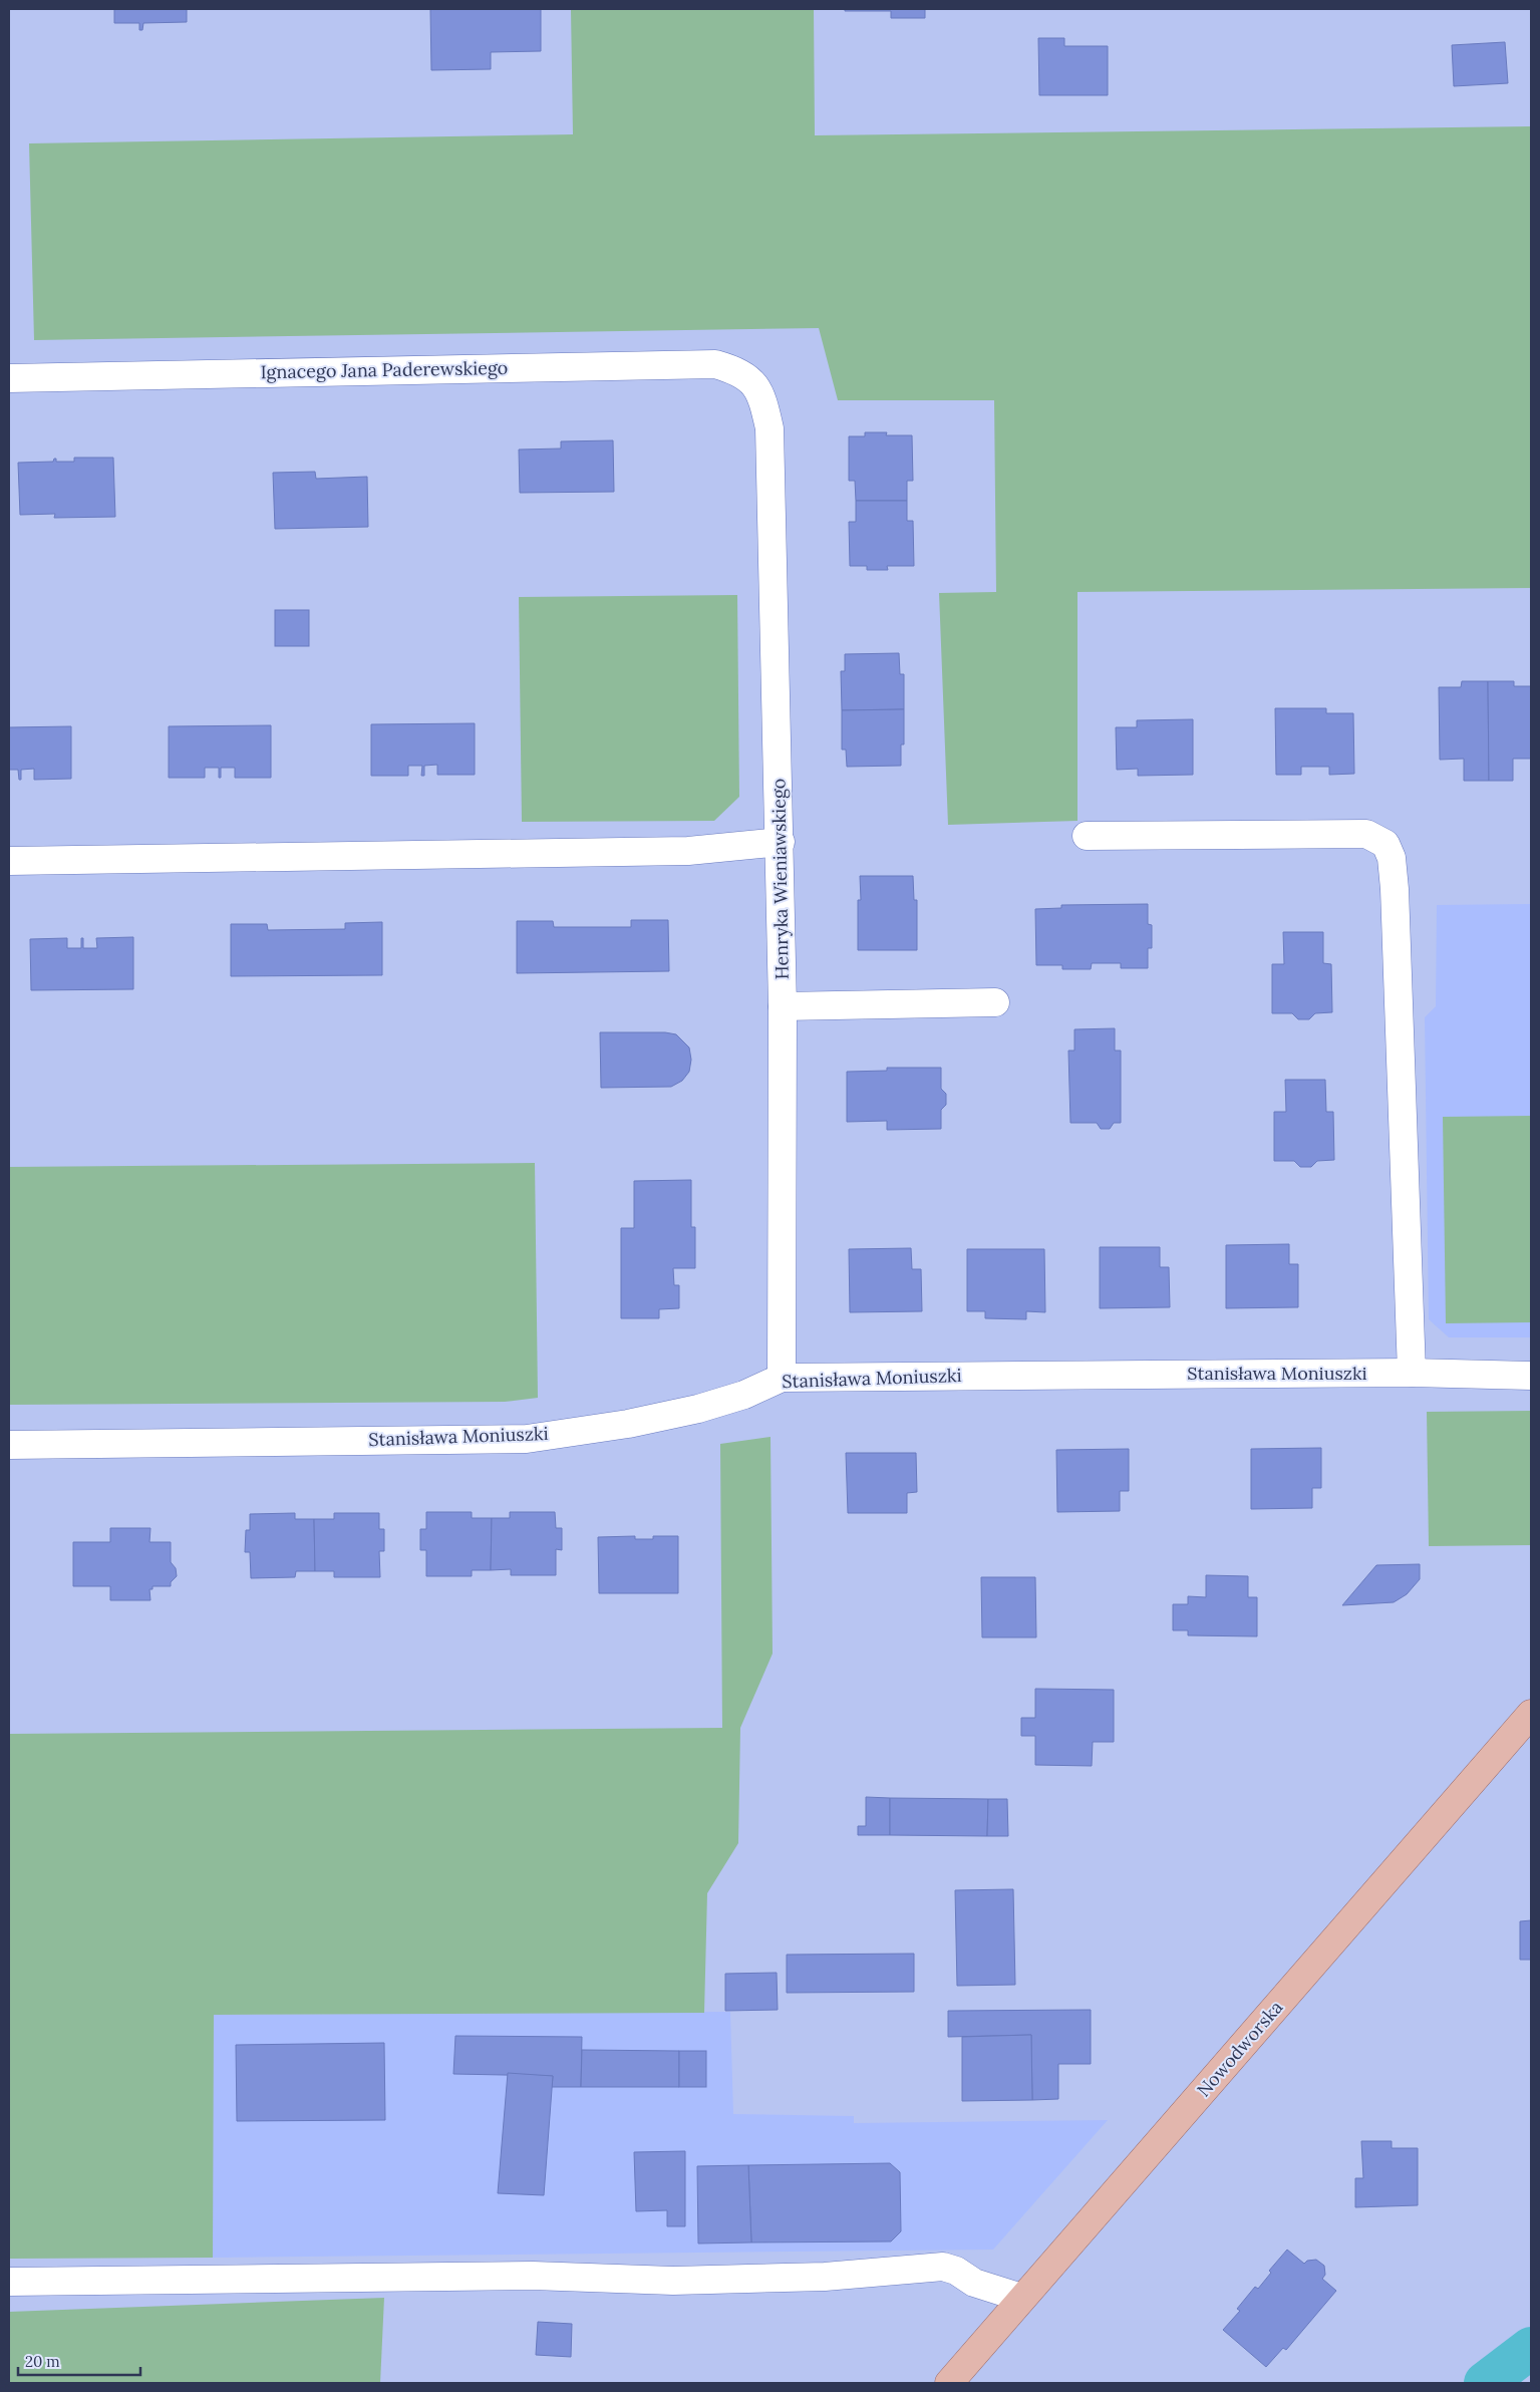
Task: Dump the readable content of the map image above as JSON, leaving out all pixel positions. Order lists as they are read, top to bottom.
{
  "streets": {
    "main road": ["Nowodworska"],
    "street": ["Ignacego Jana Paderewskiego", "Henryka Wieniawskiego", "Stanisława Moniuszki"]
  },
  "crossings": [
    ["Ignacego Jana Paderewskiego", "Henryka Wieniawskiego"],
    ["Henryka Wieniawskiego", "Stanisława Moniuszki"]
  ],
  "scale_bar": "20 m"
}
